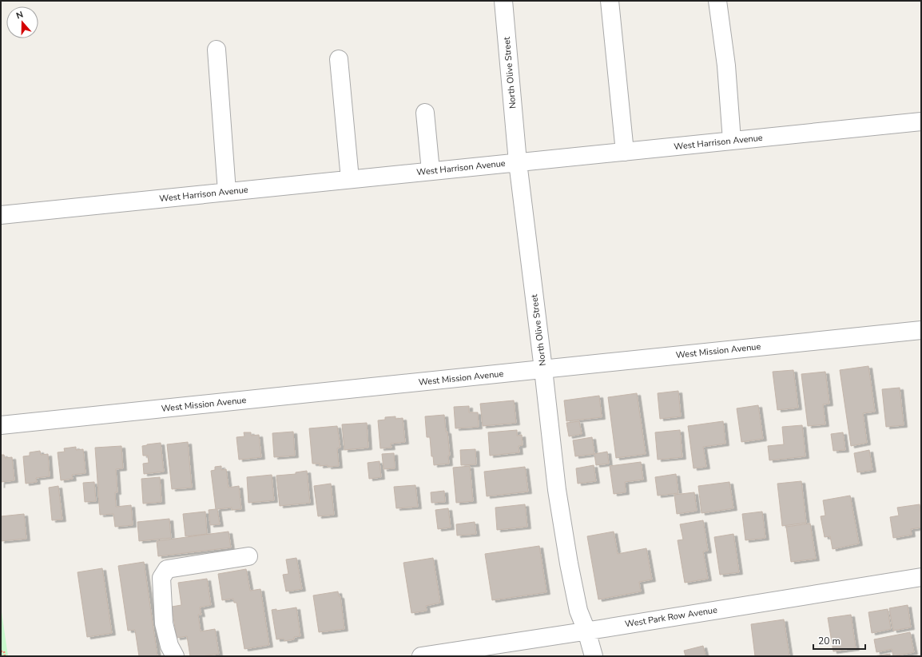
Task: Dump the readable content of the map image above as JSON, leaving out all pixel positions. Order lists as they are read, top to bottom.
{
  "streets": {
    "street": [
      "North Olive Street",
      "West Harrison Avenue",
      "West Mission Avenue",
      "West Park Row Avenue"
    ]
  },
  "crossings": [
    ["North Olive Street", "West Harrison Avenue"],
    ["North Olive Street", "West Mission Avenue"],
    ["North Olive Street", "West Park Row Avenue"]
  ],
  "scale_bar": "20 m",
  "north": "top"
}
